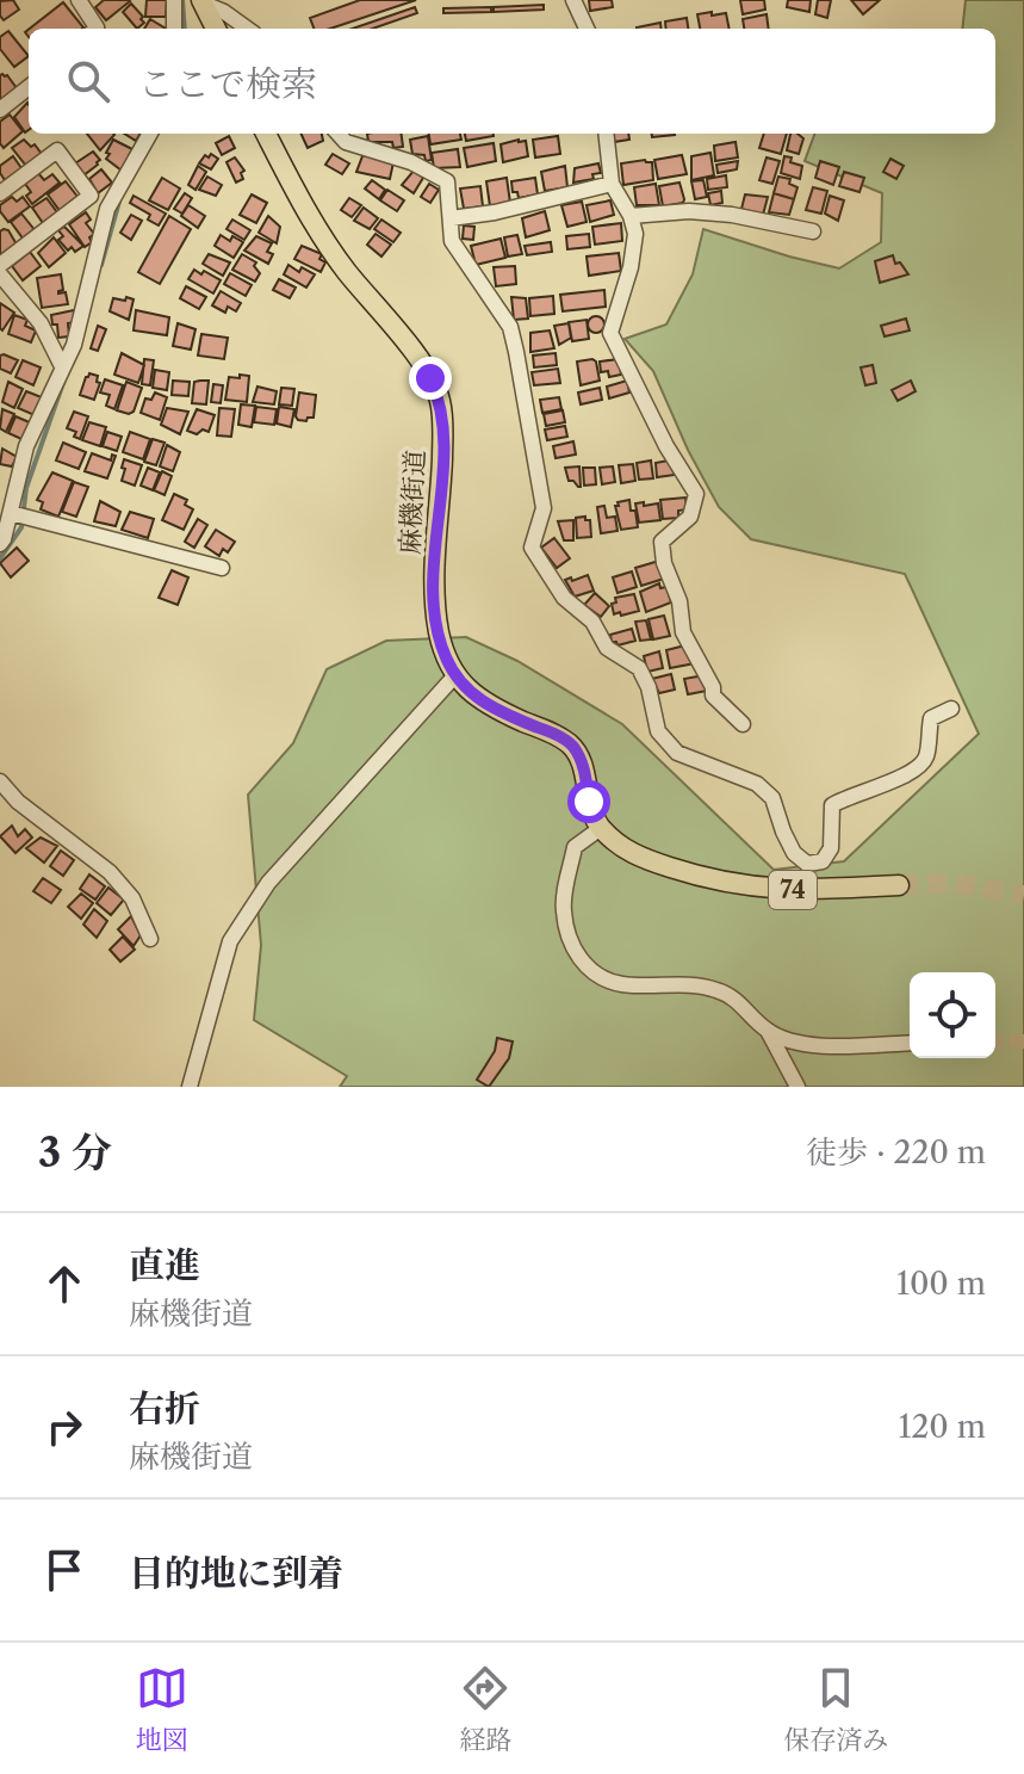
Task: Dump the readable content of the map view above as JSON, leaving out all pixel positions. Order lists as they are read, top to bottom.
{
  "streets": {
    "main road": ["麻機街道", "74"]
  },
  "page": {
    "search": "ここで検索",
    "heading": ["3 分", "徒歩 · 220 m"],
    "list": [
      ["直進", "麻機街道", "100 m"],
      ["右折", "麻機街道", "120 m"],
      "目的地に到着"
    ],
    "nav": ["地図", "経路", "保存済み"]
  }
}
